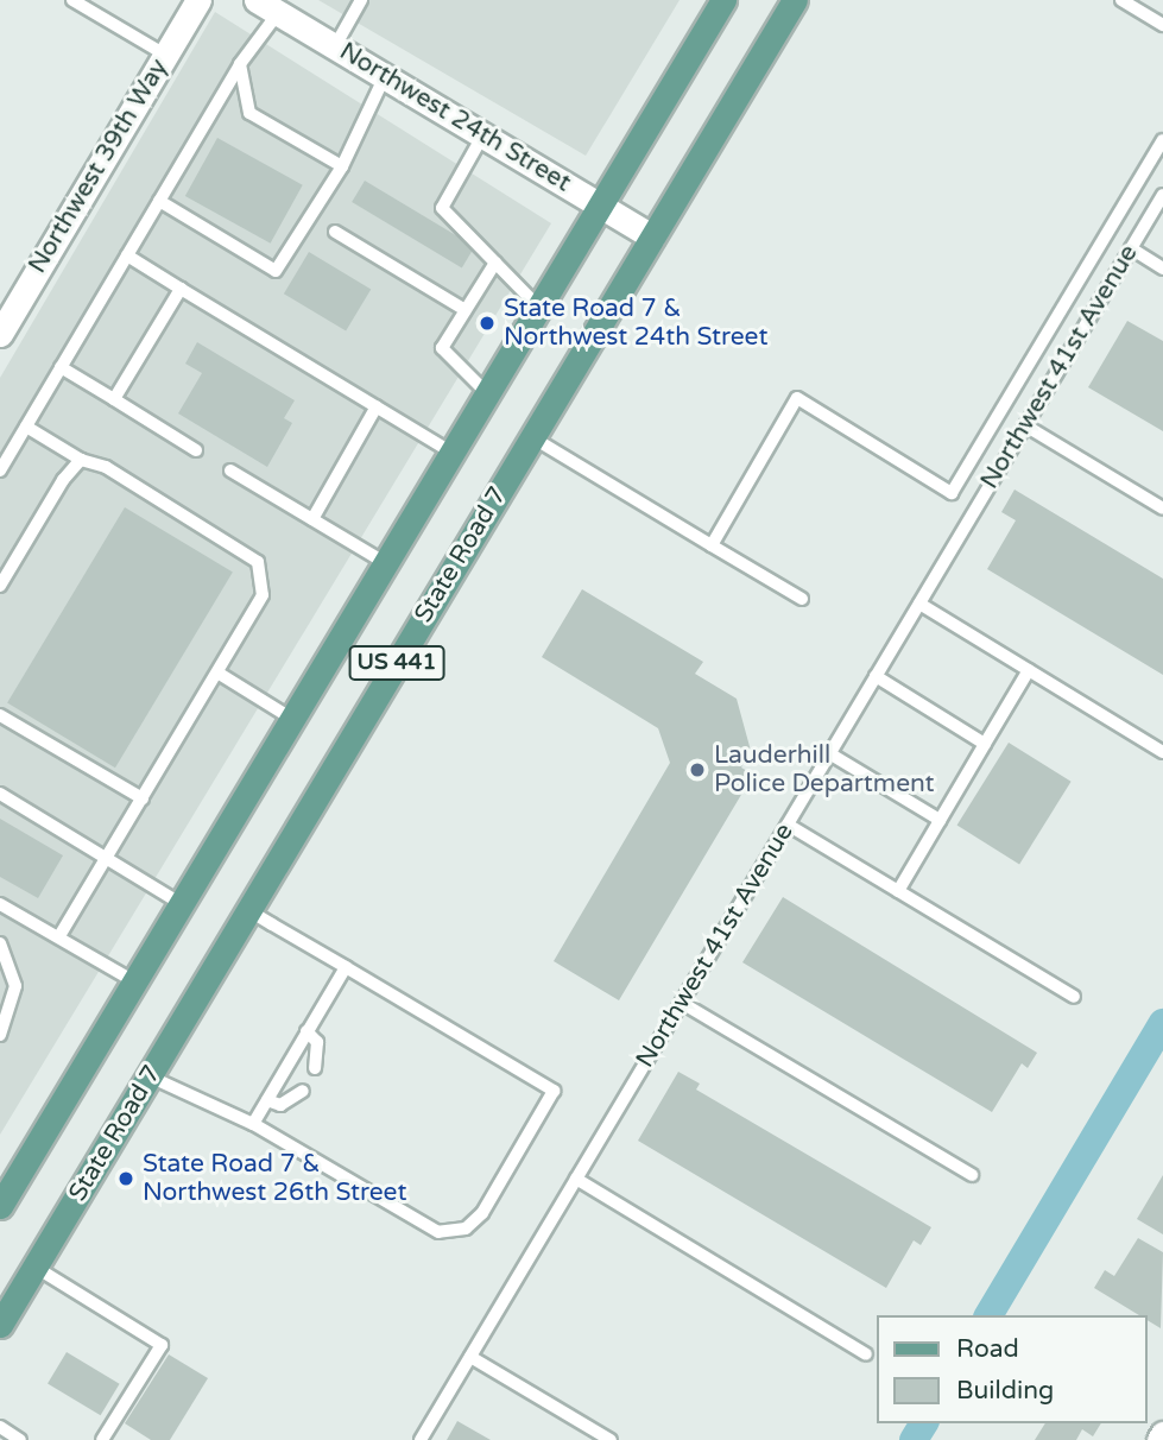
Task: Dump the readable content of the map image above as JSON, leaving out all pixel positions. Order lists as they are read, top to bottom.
{
  "streets": {
    "main road": ["State Road 7", "US 441"],
    "street": ["Northwest 24th Street", "Northwest 39th Way"],
    "lane": ["Northwest 41st Avenue"]
  },
  "crossings": [
    ["Northwest 24th Street", "State Road 7"],
    ["Northwest 24th Street", "US 441"]
  ],
  "places": ["State Road 7 & Northwest 24th Street", "Lauderhill Police Department", "State Road 7 & Northwest 26th Street"],
  "legend": ["Road", "Building"]
}
